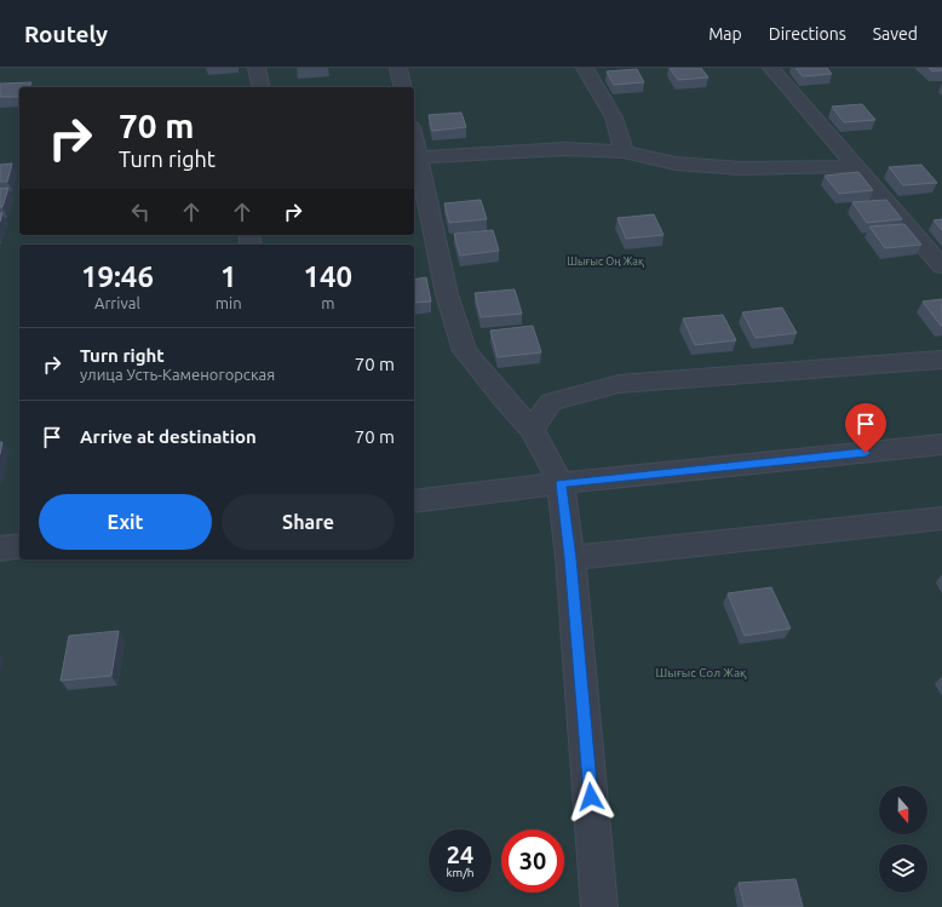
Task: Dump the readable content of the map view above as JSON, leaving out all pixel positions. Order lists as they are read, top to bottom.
{
  "parks": ["Шығыс Оң Жақ", "Шығыс Сол Жақ"],
  "north": "bottom",
  "page": {
    "header": "Routely",
    "nav": ["Map", "Directions", "Saved"],
    "turn": ["70 m", "Turn right"],
    "eta": [
      "19:46",
      "Arrival",
      "1",
      "min",
      "140",
      "m"
    ],
    "list": [
      {
        "name": "Turn right",
        "note": "улица Усть-Каменогорская",
        "value": "70 m"
      },
      {
        "name": "Arrive at destination",
        "value": "70 m"
      }
    ],
    "buttons": ["Exit", "Share"],
    "speed": "24 km/h",
    "limit": "30"
  }
}
